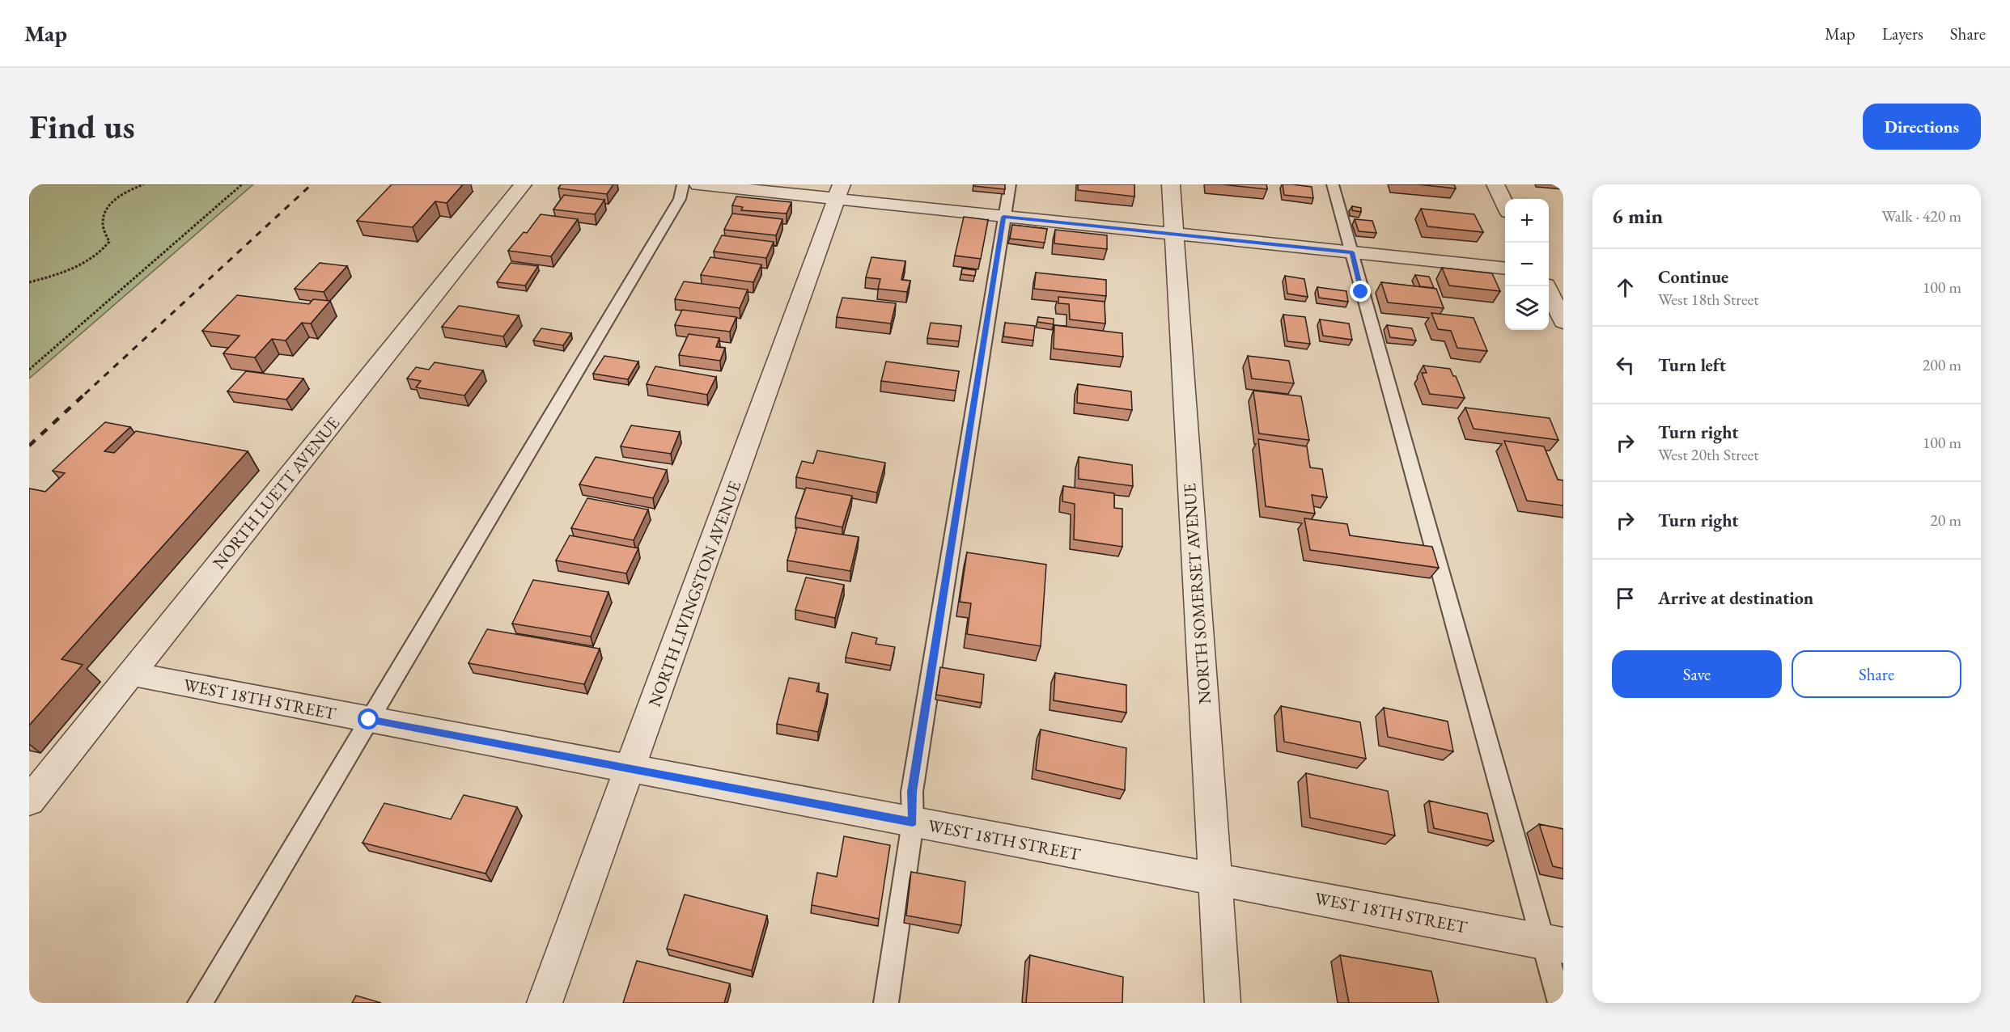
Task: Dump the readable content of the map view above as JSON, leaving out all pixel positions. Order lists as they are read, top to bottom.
{
  "streets": {
    "street": [
      "NORTH LUETT AVENUE",
      "NORTH LIVINGSTON AVENUE",
      "NORTH SOMERSET AVENUE",
      "WEST 18TH STREET"
    ]
  },
  "crossings": [
    ["NORTH LUETT AVENUE", "WEST 18TH STREET"],
    ["NORTH LIVINGSTON AVENUE", "WEST 18TH STREET"],
    ["NORTH SOMERSET AVENUE", "WEST 18TH STREET"]
  ],
  "page": {
    "header": "Map",
    "nav": ["Map", "Layers", "Share"],
    "buttons": [
      "Directions",
      ["Save", "Share"]
    ],
    "title": "Find us",
    "heading": ["6 min", "Walk · 420 m"],
    "map_buttons": ["+", "−"],
    "list": [
      ["Continue", "West 18th Street", "100 m"],
      ["Turn left", "200 m"],
      ["Turn right", "West 20th Street", "100 m"],
      ["Turn right", "20 m"],
      "Arrive at destination"
    ]
  }
}
